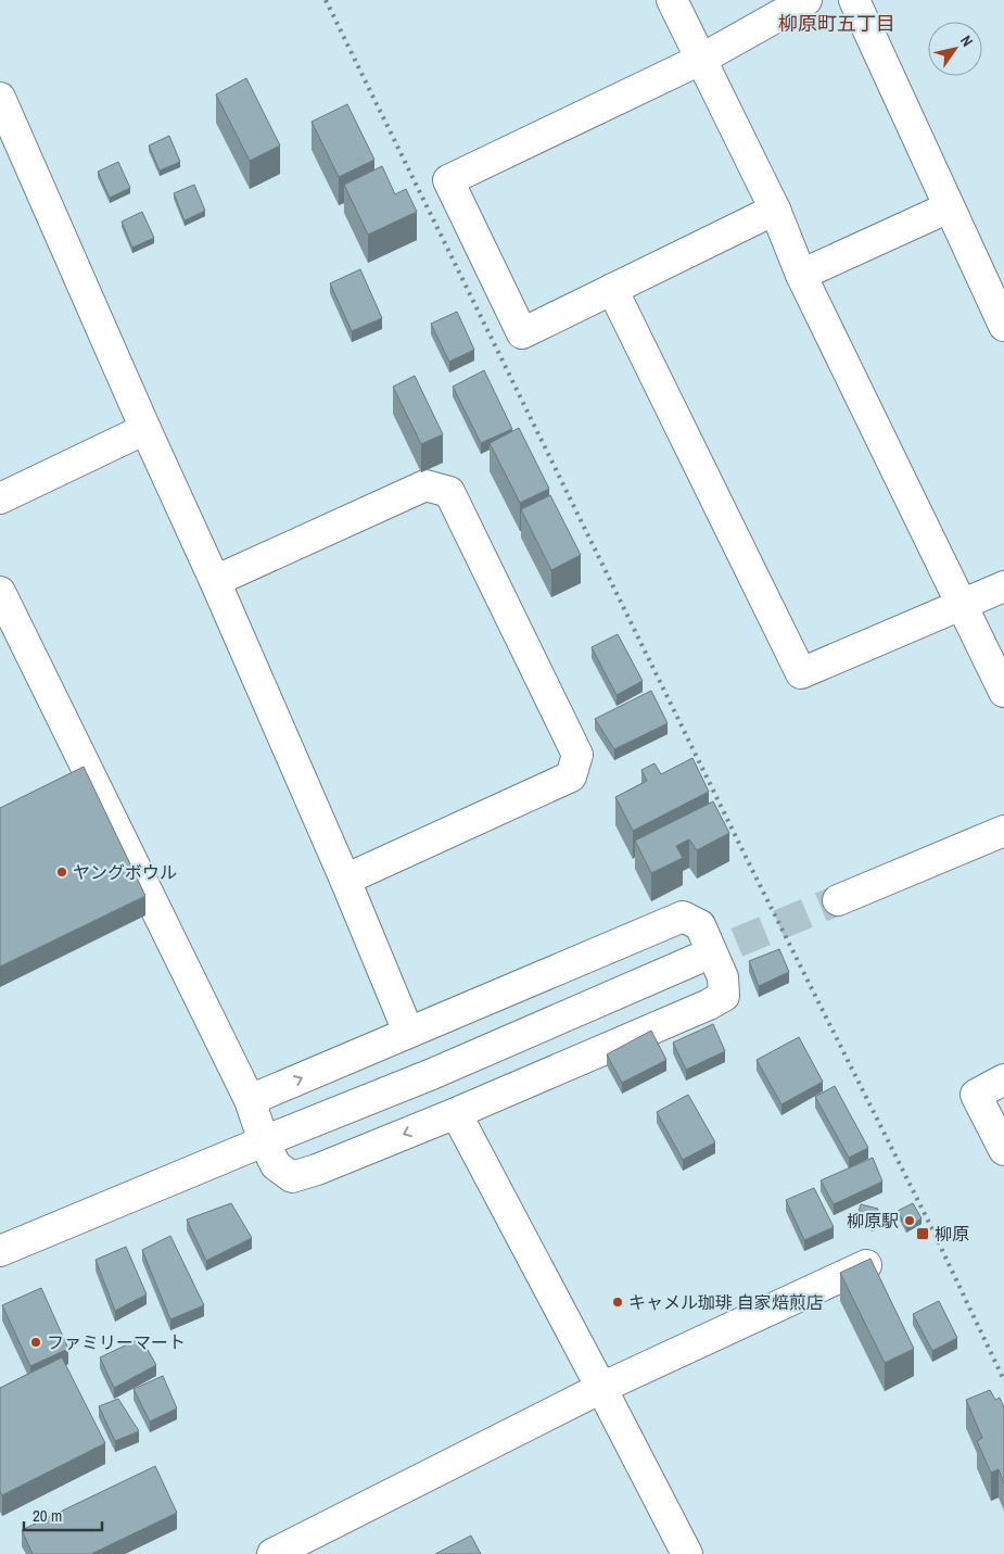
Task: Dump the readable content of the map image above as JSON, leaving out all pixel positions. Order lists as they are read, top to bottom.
{
  "districts": ["柳原町五丁目"],
  "places": {
    "other": [
      "ヤングボウル",
      "柳原駅",
      "キャメル珈琲 自家焙煎店",
      "ファミリーマート"
    ],
    "transit": ["柳原"]
  },
  "scale_bar": "20 m",
  "north": "top right"
}
